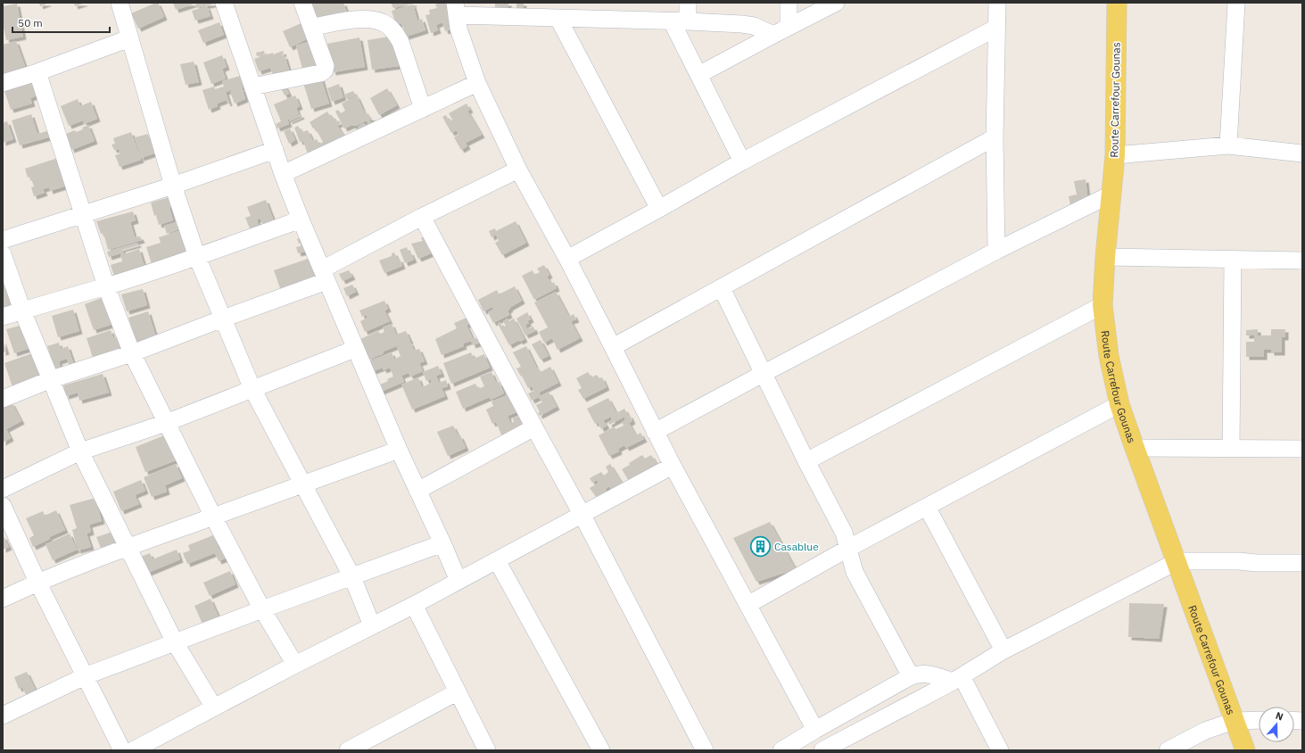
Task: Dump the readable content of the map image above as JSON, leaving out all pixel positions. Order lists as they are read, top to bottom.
{
  "streets": {
    "main road": ["Route Carrefour Gounas"]
  },
  "places": {
    "building": ["Casablue"]
  },
  "scale_bar": "50 m",
  "north": "top"
}
